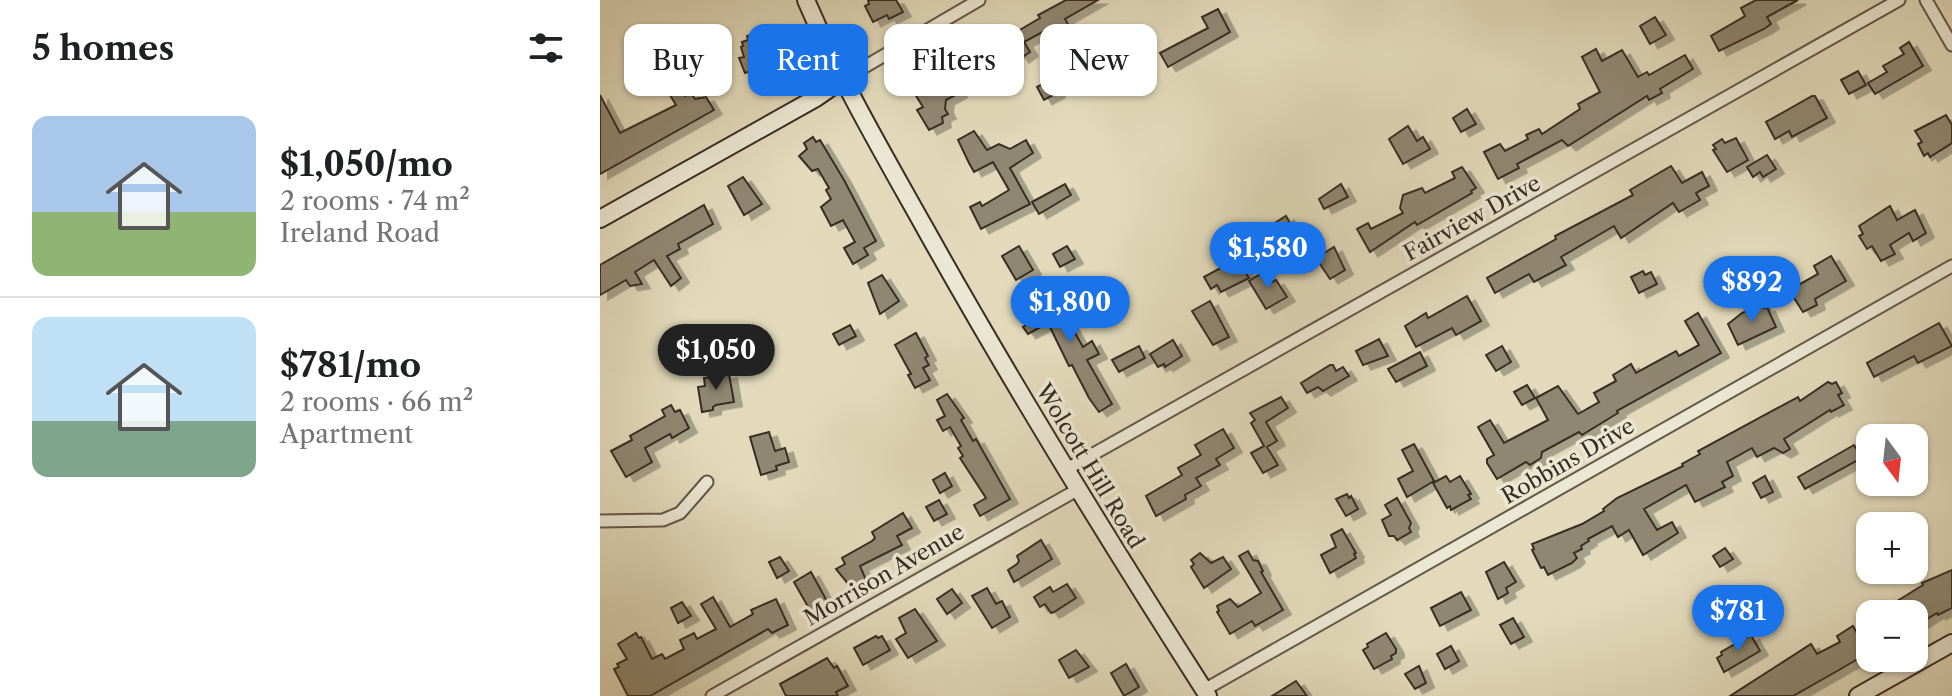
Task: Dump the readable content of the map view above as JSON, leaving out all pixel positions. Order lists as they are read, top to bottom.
{
  "streets": {
    "street": [
      "Fairview Drive",
      "Robbins Drive",
      "Wolcott Hill Road",
      "Morrison Avenue"
    ]
  },
  "crossings": [
    ["Fairview Drive", "Wolcott Hill Road"],
    ["Robbins Drive", "Wolcott Hill Road"],
    ["Wolcott Hill Road", "Morrison Avenue"]
  ],
  "north": "bottom",
  "page": {
    "heading": "5 homes",
    "chip": [
      "Buy",
      "Rent",
      "Filters",
      "New"
    ],
    "list": [
      {
        "name": "$1,050/mo",
        "note": "2 rooms · 74 m² · Ireland Road"
      },
      {
        "name": "$781/mo",
        "note": "2 rooms · 66 m² · Apartment"
      }
    ],
    "price": [
      "$1,580",
      "$892",
      "$1,800",
      "$1,050",
      "$781"
    ],
    "map_buttons": ["+", "−"]
  }
}
